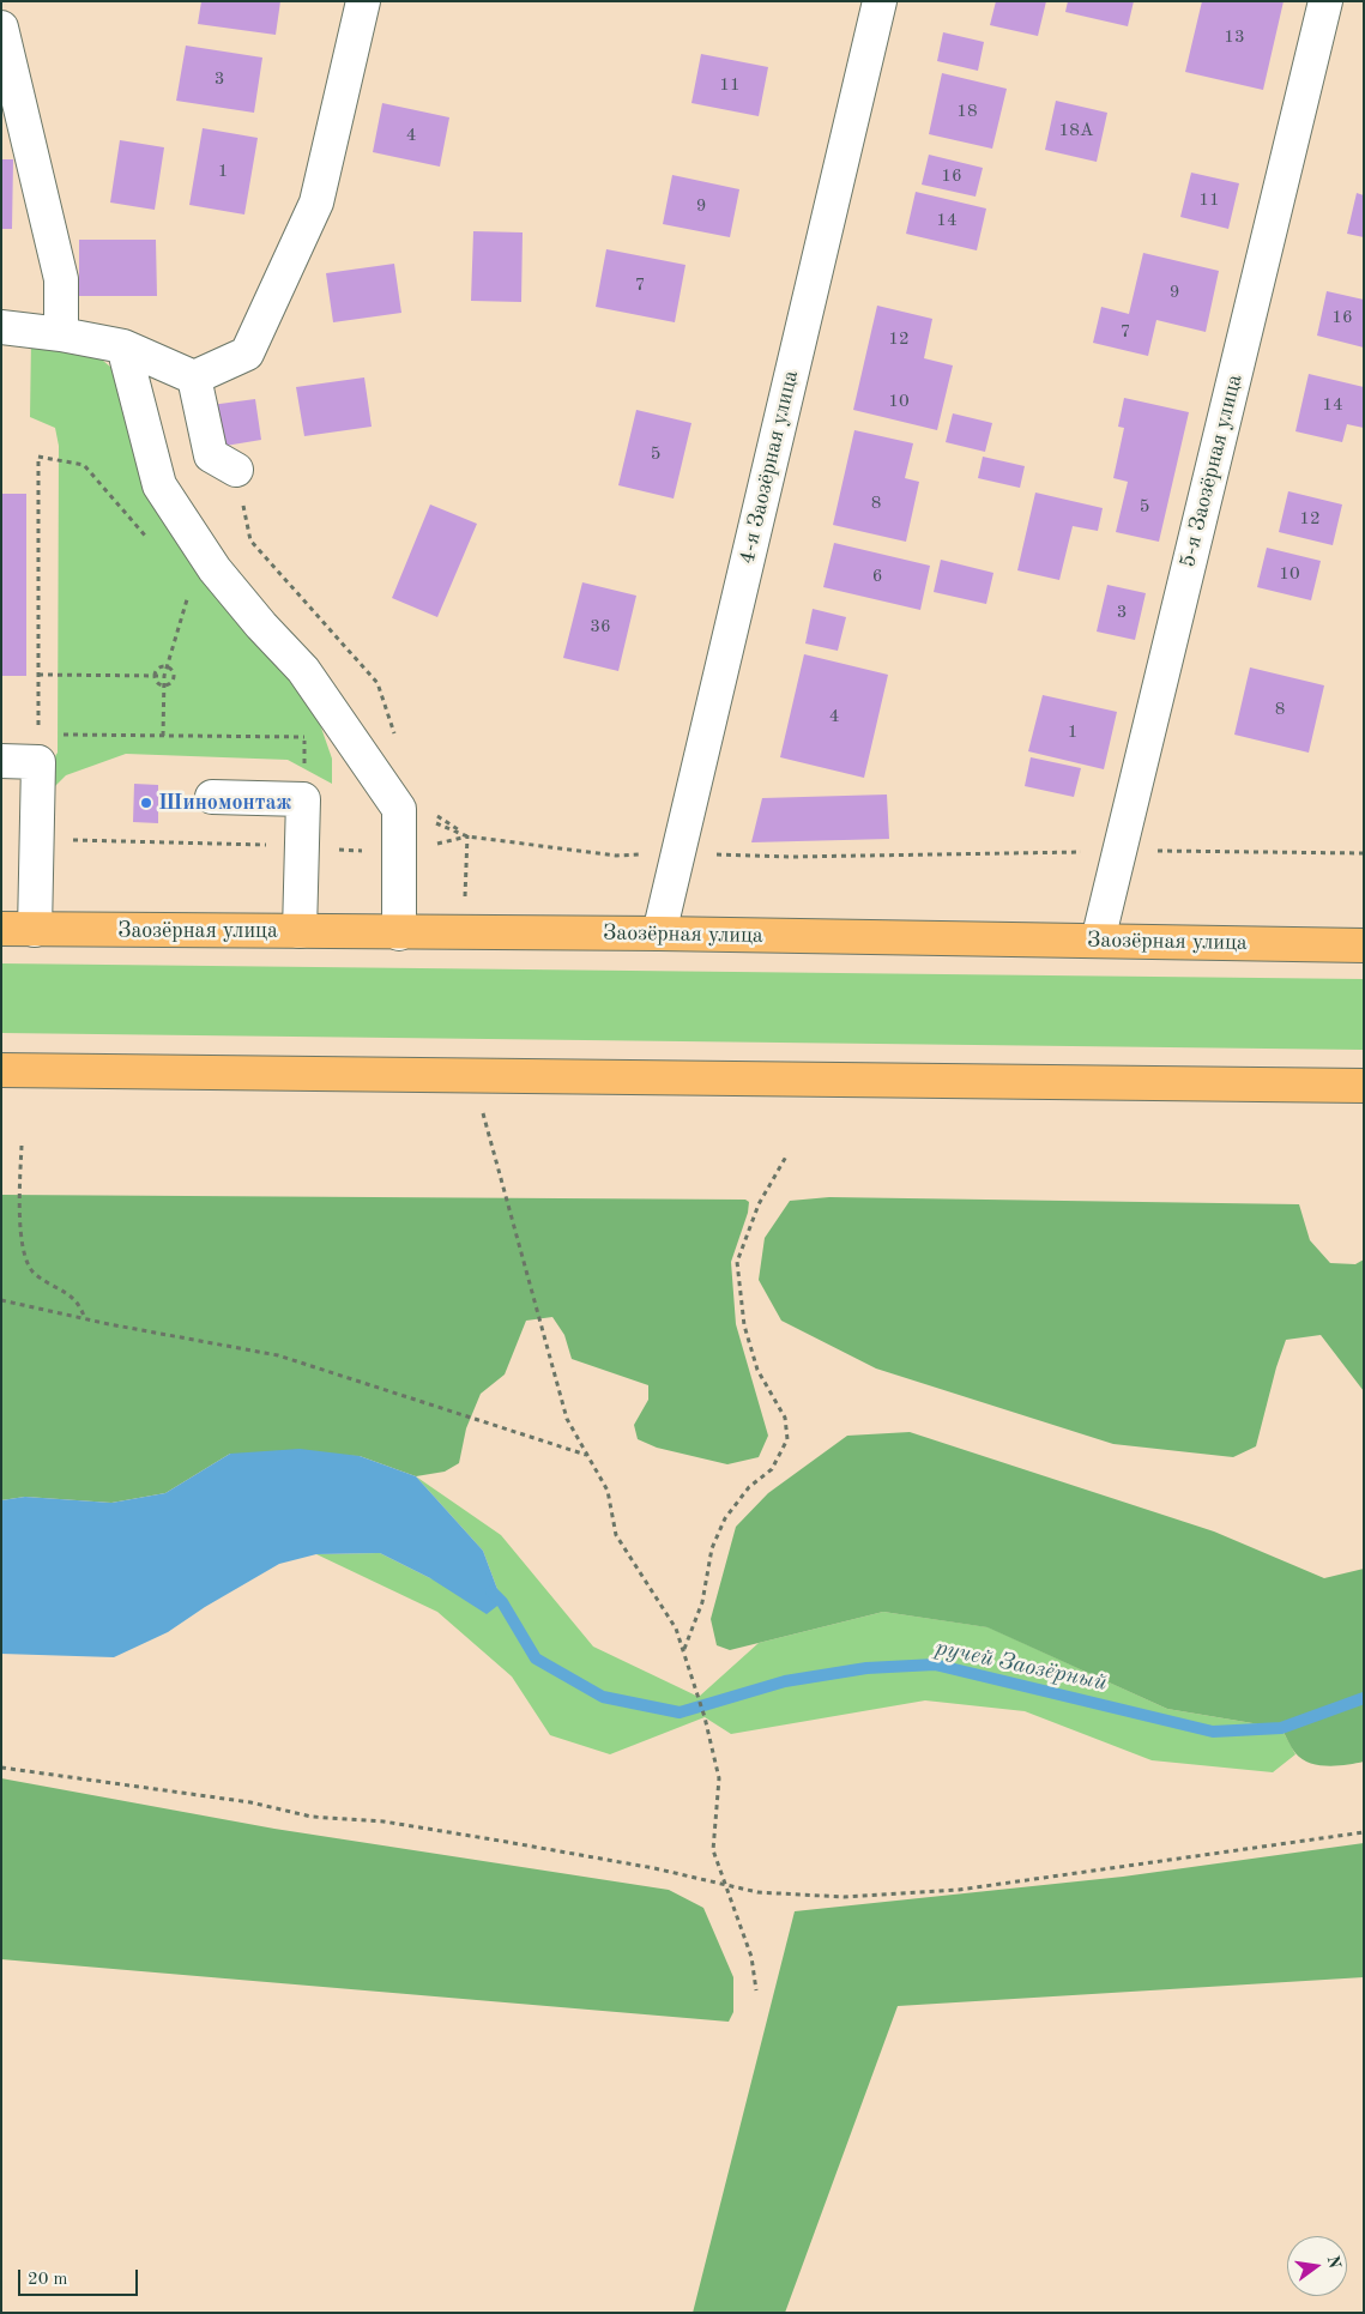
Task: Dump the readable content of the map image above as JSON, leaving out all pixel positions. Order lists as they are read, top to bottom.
{
  "streets": {
    "main road": ["Заозёрная улица"],
    "street": ["4-я Заозёрная улица", "5-я Заозёрная улица"]
  },
  "crossings": [
    ["4-я Заозёрная улица", "Заозёрная улица"],
    ["5-я Заозёрная улица", "Заозёрная улица"]
  ],
  "water": ["ручей Заозёрный"],
  "places": ["Шиномонтаж"],
  "house_numbers": [
    "13",
    "3",
    "11",
    "18",
    "18А",
    "4",
    "1",
    "16",
    "11",
    "9",
    "14",
    "7",
    "9",
    "16",
    "7",
    "12",
    "10",
    "14",
    "5",
    "8",
    "5",
    "12",
    "10",
    "6",
    "3",
    "36",
    "8",
    "4",
    "1"
  ],
  "scale_bar": "20 m",
  "north": "right"
}
